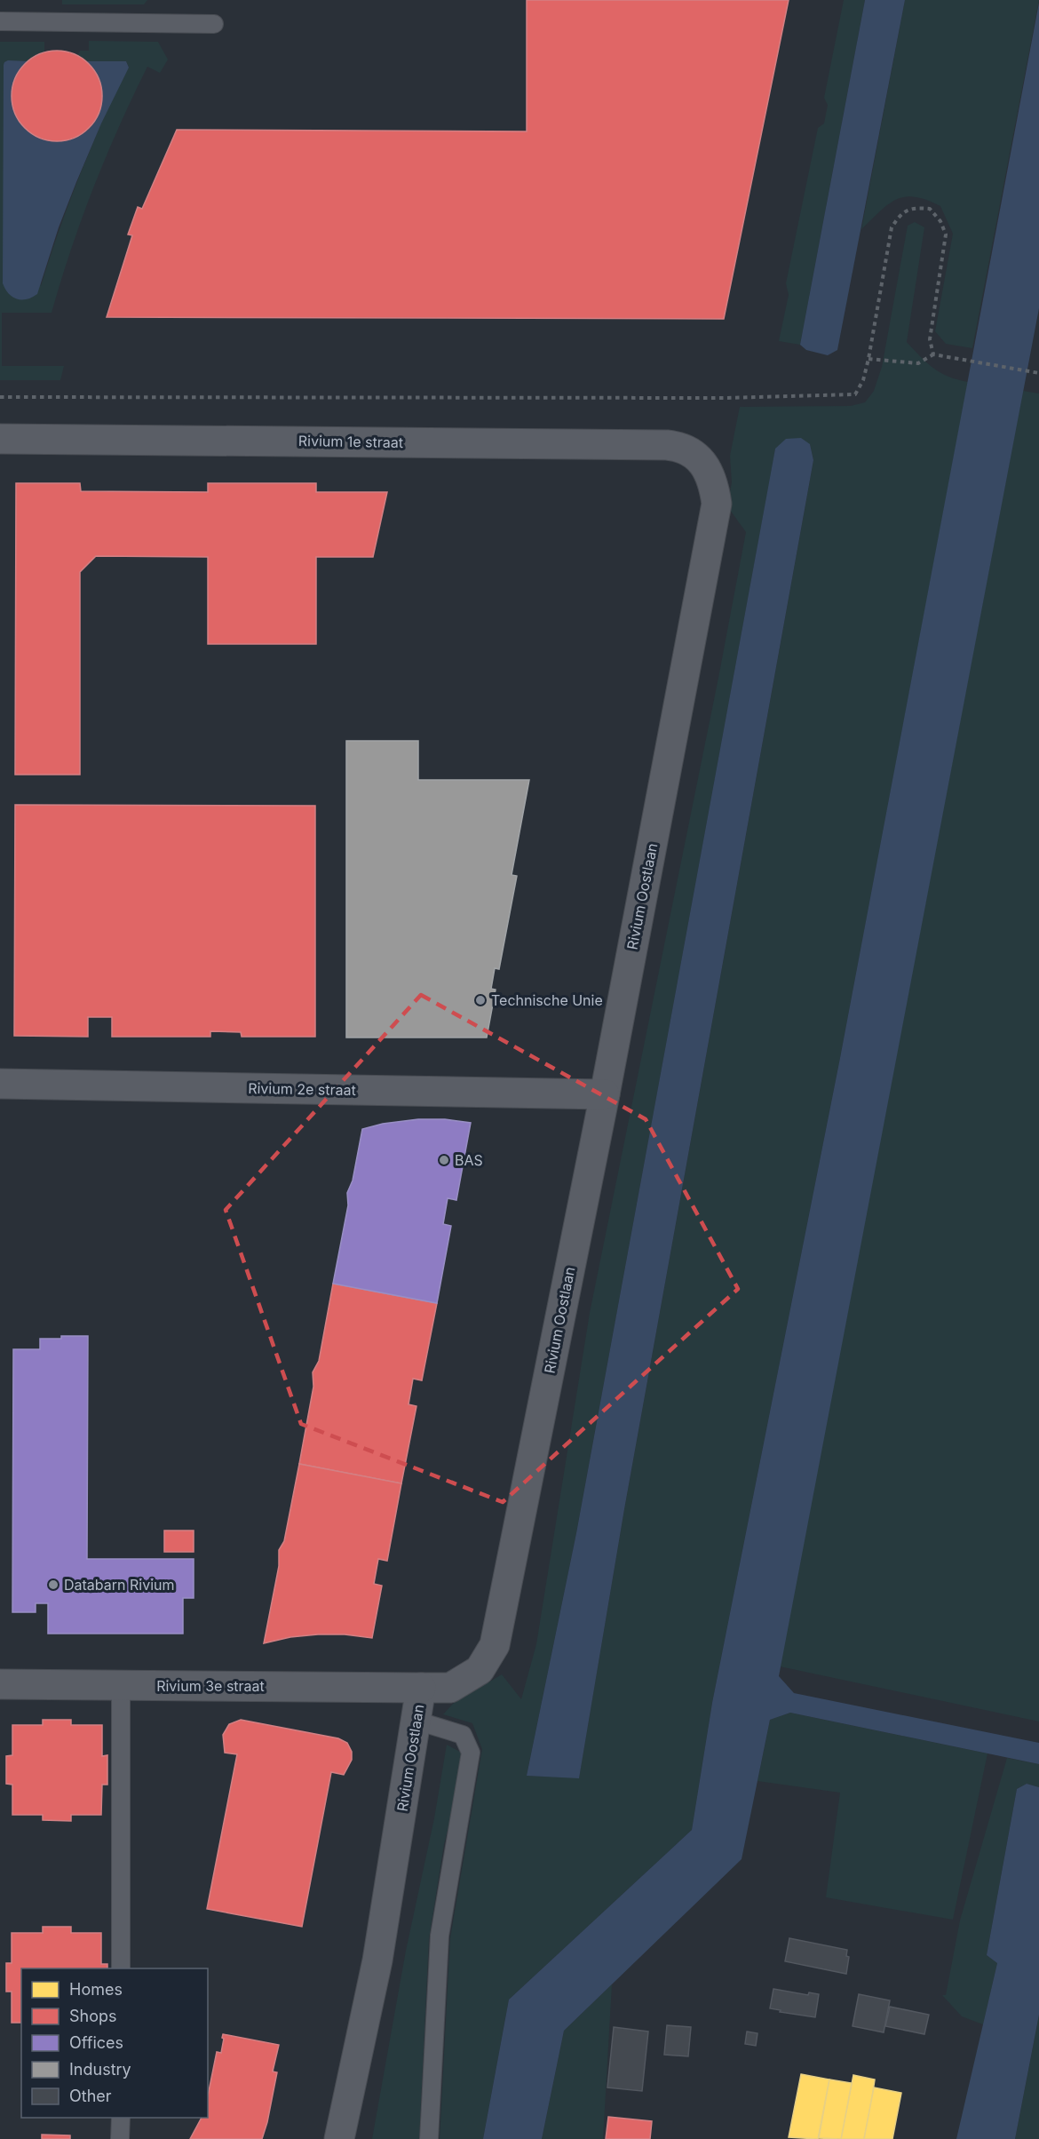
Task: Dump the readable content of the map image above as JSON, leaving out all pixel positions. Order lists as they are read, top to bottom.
{
  "streets": {
    "street": [
      "Rivium 1e straat",
      "Rivium Oostlaan",
      "Rivium 2e straat",
      "Rivium 3e straat"
    ]
  },
  "crossings": [
    ["Rivium 1e straat", "Rivium Oostlaan"],
    ["Rivium Oostlaan", "Rivium 2e straat"],
    ["Rivium Oostlaan", "Rivium 3e straat"]
  ],
  "places": ["Technische Unie", "BAS", "Databarn Rivium"],
  "legend": [
    "Homes",
    "Shops",
    "Offices",
    "Industry",
    "Other"
  ]
}
